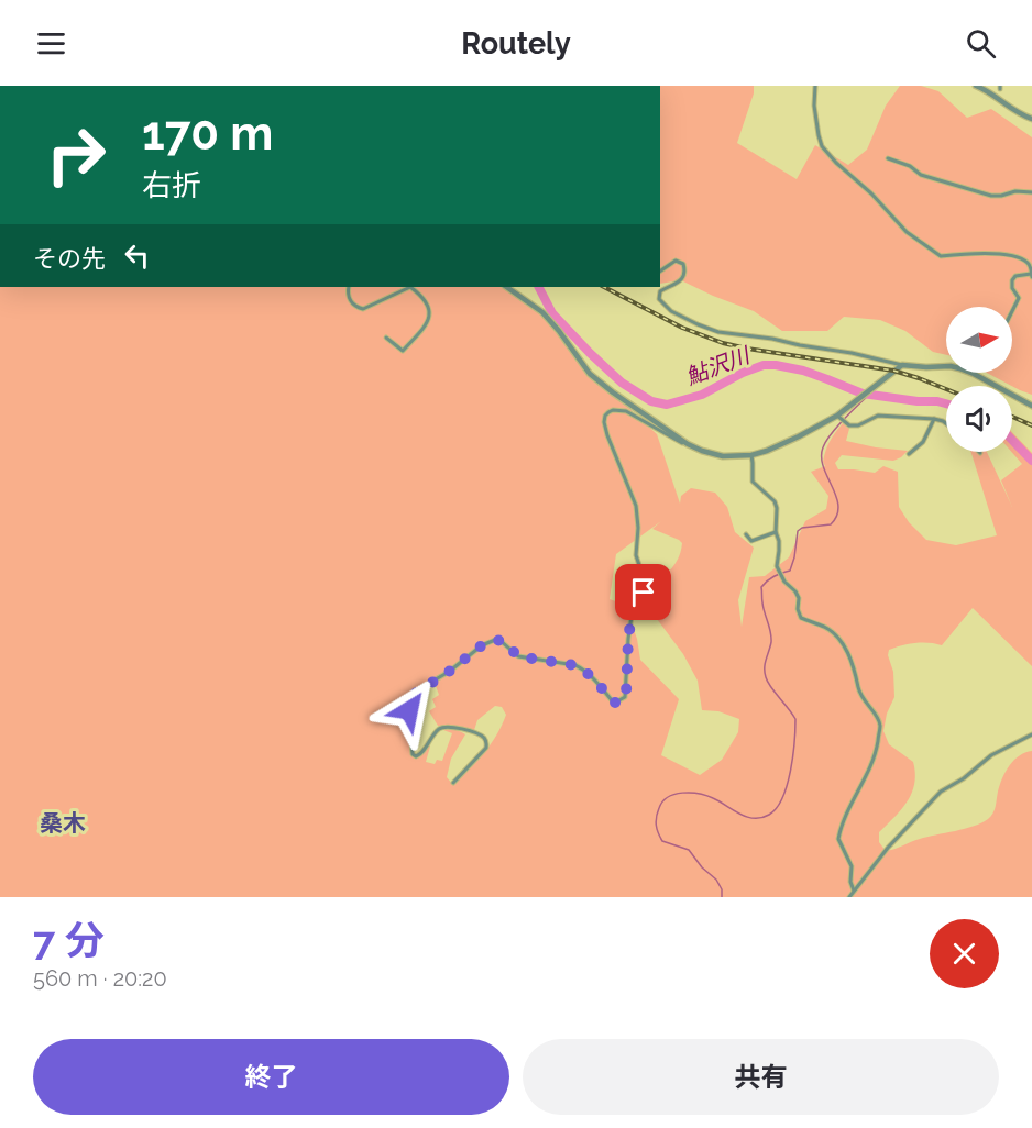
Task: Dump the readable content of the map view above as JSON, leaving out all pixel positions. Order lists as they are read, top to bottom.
{
  "districts": ["桑木"],
  "water": ["鮎沢川"],
  "north": "right",
  "page": {
    "header": "Routely",
    "turn": ["170 m", "右折"],
    "then": "その先",
    "heading": ["7 分", "560 m · 20:20"],
    "buttons": ["終了", "共有"]
  }
}
